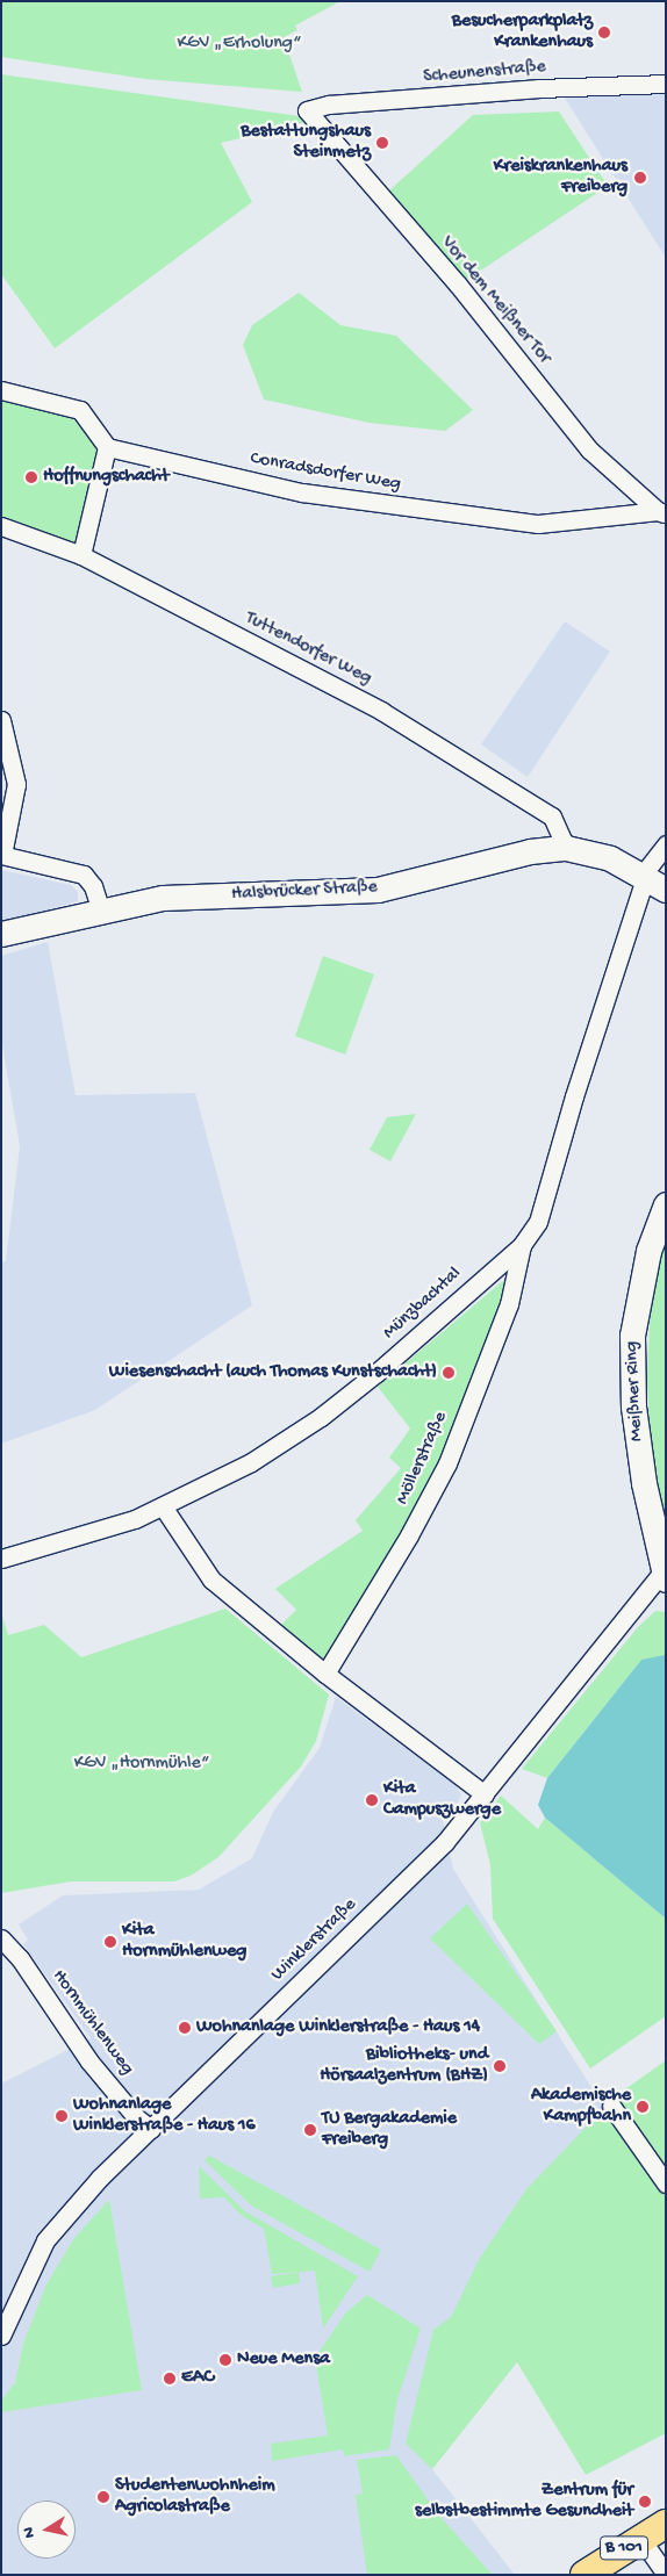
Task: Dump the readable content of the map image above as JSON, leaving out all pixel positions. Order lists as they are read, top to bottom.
{
  "streets": {
    "main road": ["Halsbrücker Straße", "Meißner Ring", "B 101"],
    "street": [
      "Scheunenstraße",
      "Vor dem Meißner Tor",
      "Conradsdorfer Weg",
      "Tuttendorfer Weg",
      "Münzbachtal",
      "Möllerstraße",
      "Winklerstraße",
      "Hornmühlenweg"
    ]
  },
  "crossings": [
    ["Scheunenstraße", "Vor dem Meißner Tor"],
    ["Vor dem Meißner Tor", "Conradsdorfer Weg"],
    ["Tuttendorfer Weg", "Halsbrücker Straße"],
    ["Halsbrücker Straße", "Münzbachtal"],
    ["Münzbachtal", "Möllerstraße"],
    ["Meißner Ring", "Winklerstraße"],
    ["Winklerstraße", "Hornmühlenweg"]
  ],
  "parks": ["KGV „Erholung“", "KGV „Hornmühle“"],
  "places": [
    "Besucherparkplatz Krankenhaus",
    "Bestattungshaus Steinmetz",
    "Kreiskrankenhaus Freiberg",
    "Hoffnungschacht",
    "Wiesenschacht (auch Thomas Kunstschacht)",
    "Kita Campuszwerge",
    "Kita Hornmühlenweg",
    "Wohnanlage Winklerstraße - Haus 14",
    "Bibliotheks- und Hörsaalzentrum (BHZ)",
    "Akademische Kampfbahn",
    "Wohnanlage Winklerstraße - Haus 16",
    "TU Bergakademie Freiberg",
    "Neue Mensa",
    "EAC",
    "Studentenwohnheim Agricolastraße",
    "Zentrum für selbstbestimmte Gesundheit"
  ],
  "north": "left"
}
